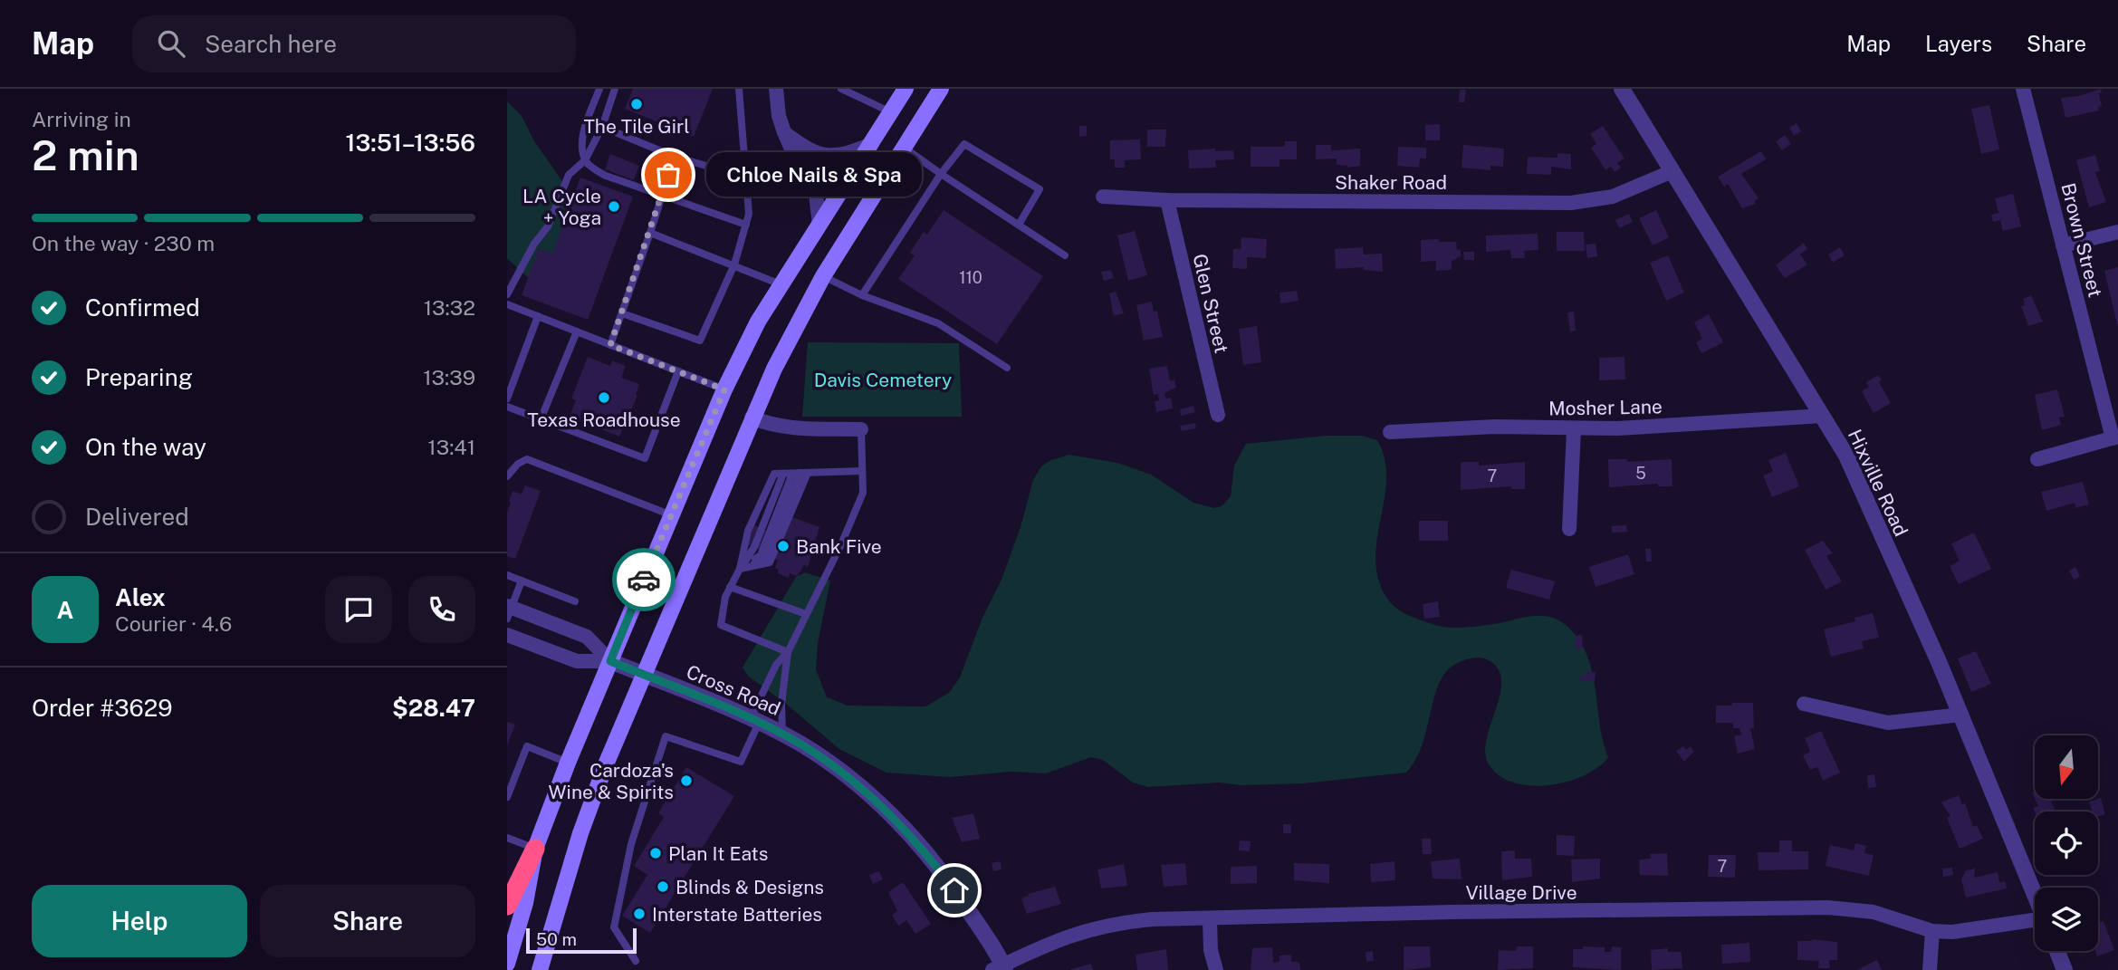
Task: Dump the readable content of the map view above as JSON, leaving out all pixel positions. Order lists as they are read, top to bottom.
{
  "streets": {
    "street": [
      "Shaker Road",
      "Brown Street",
      "Glen Street",
      "Mosher Lane",
      "Hixville Road",
      "Cross Road",
      "Village Drive"
    ]
  },
  "crossings": [
    ["Shaker Road", "Glen Street"],
    ["Shaker Road", "Hixville Road"],
    ["Mosher Lane", "Hixville Road"],
    ["Cross Road", "Village Drive"]
  ],
  "parks": ["Davis Cemetery"],
  "places": [
    "The Tile Girl",
    "Chloe Nails & Spa",
    "LA Cycle + Yoga",
    "Texas Roadhouse",
    "Bank Five",
    "Cardoza's Wine & Spirits",
    "Plan It Eats",
    "Blinds & Designs",
    "Interstate Batteries"
  ],
  "house_numbers": [
    "110",
    "5",
    "7",
    "7"
  ],
  "scale_bar": "50 m",
  "north": "bottom",
  "page": {
    "header": "Map",
    "search": "Search here",
    "nav": ["Map", "Layers", "Share"],
    "heading": ["2 min", "Arriving in", "13:51–13:56"],
    "panel": [
      "Alex",
      "Courier · 4.6",
      "Order #3629",
      "$28.47"
    ],
    "bubble": "Chloe Nails & Spa",
    "bar": "On the way · 230 m",
    "list": [
      ["Confirmed", "13:32"],
      ["Preparing", "13:39"],
      ["On the way", "13:41"],
      "Delivered"
    ],
    "round": "A",
    "buttons": ["Help", "Share"],
    "scale": "50 m"
  }
}
